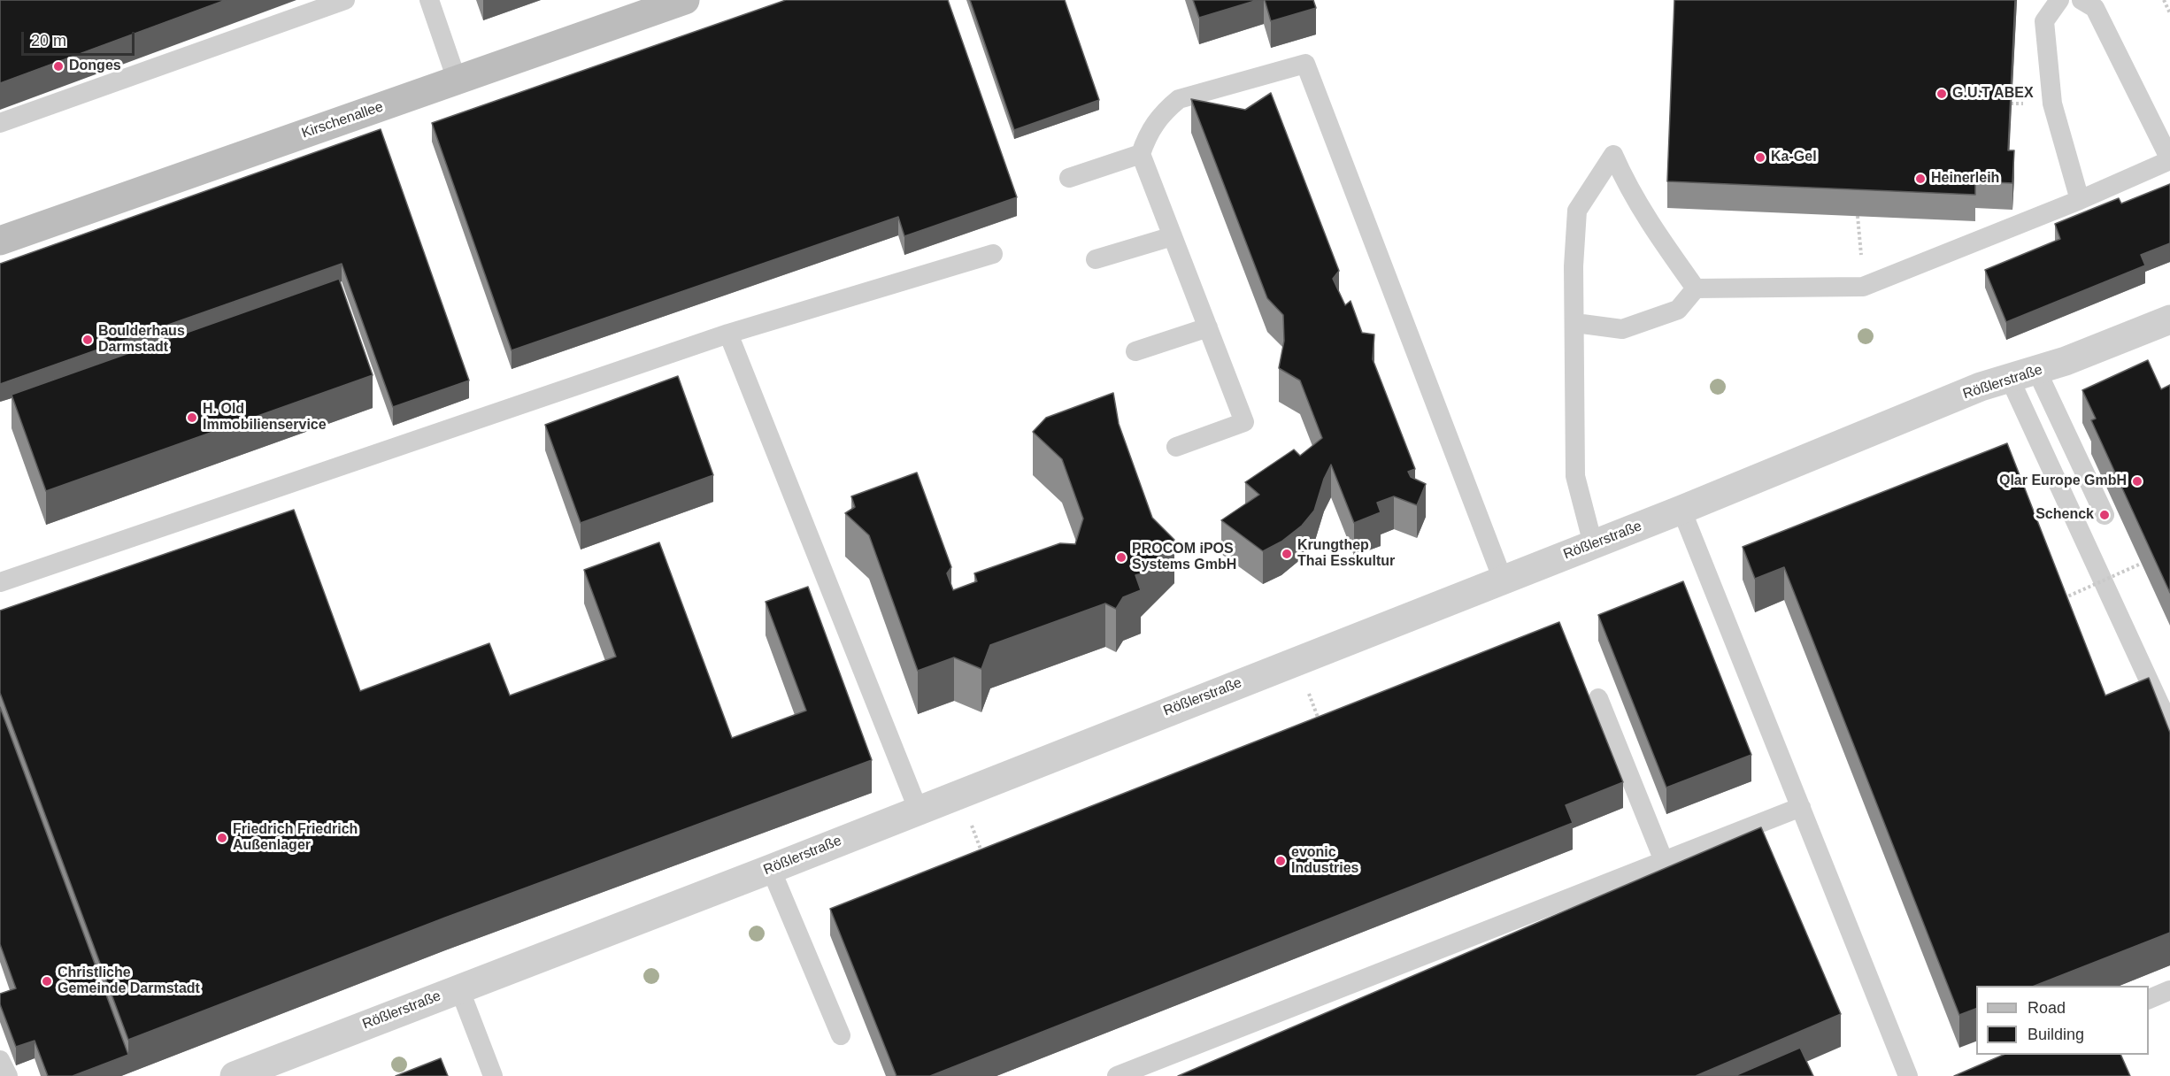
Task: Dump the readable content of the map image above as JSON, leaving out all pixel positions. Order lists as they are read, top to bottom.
{
  "streets": {
    "main road": ["Kirschenallee"],
    "street": ["Rößlerstraße"]
  },
  "places": [
    "Donges",
    "G.U.T ABEX",
    "Ka-Gel",
    "Heinerleih",
    "Boulderhaus Darmstadt",
    "H. Old Immobilienservice",
    "Qlar Europe GmbH",
    "Schenck",
    "Krungthep Thai Esskultur",
    "PROCOM iPOS Systems GmbH",
    "Friedrich Friedrich Außenlager",
    "evonic Industries",
    "Christliche Gemeinde Darmstadt"
  ],
  "legend": ["Road", "Building"],
  "scale_bar": "20 m"
}
